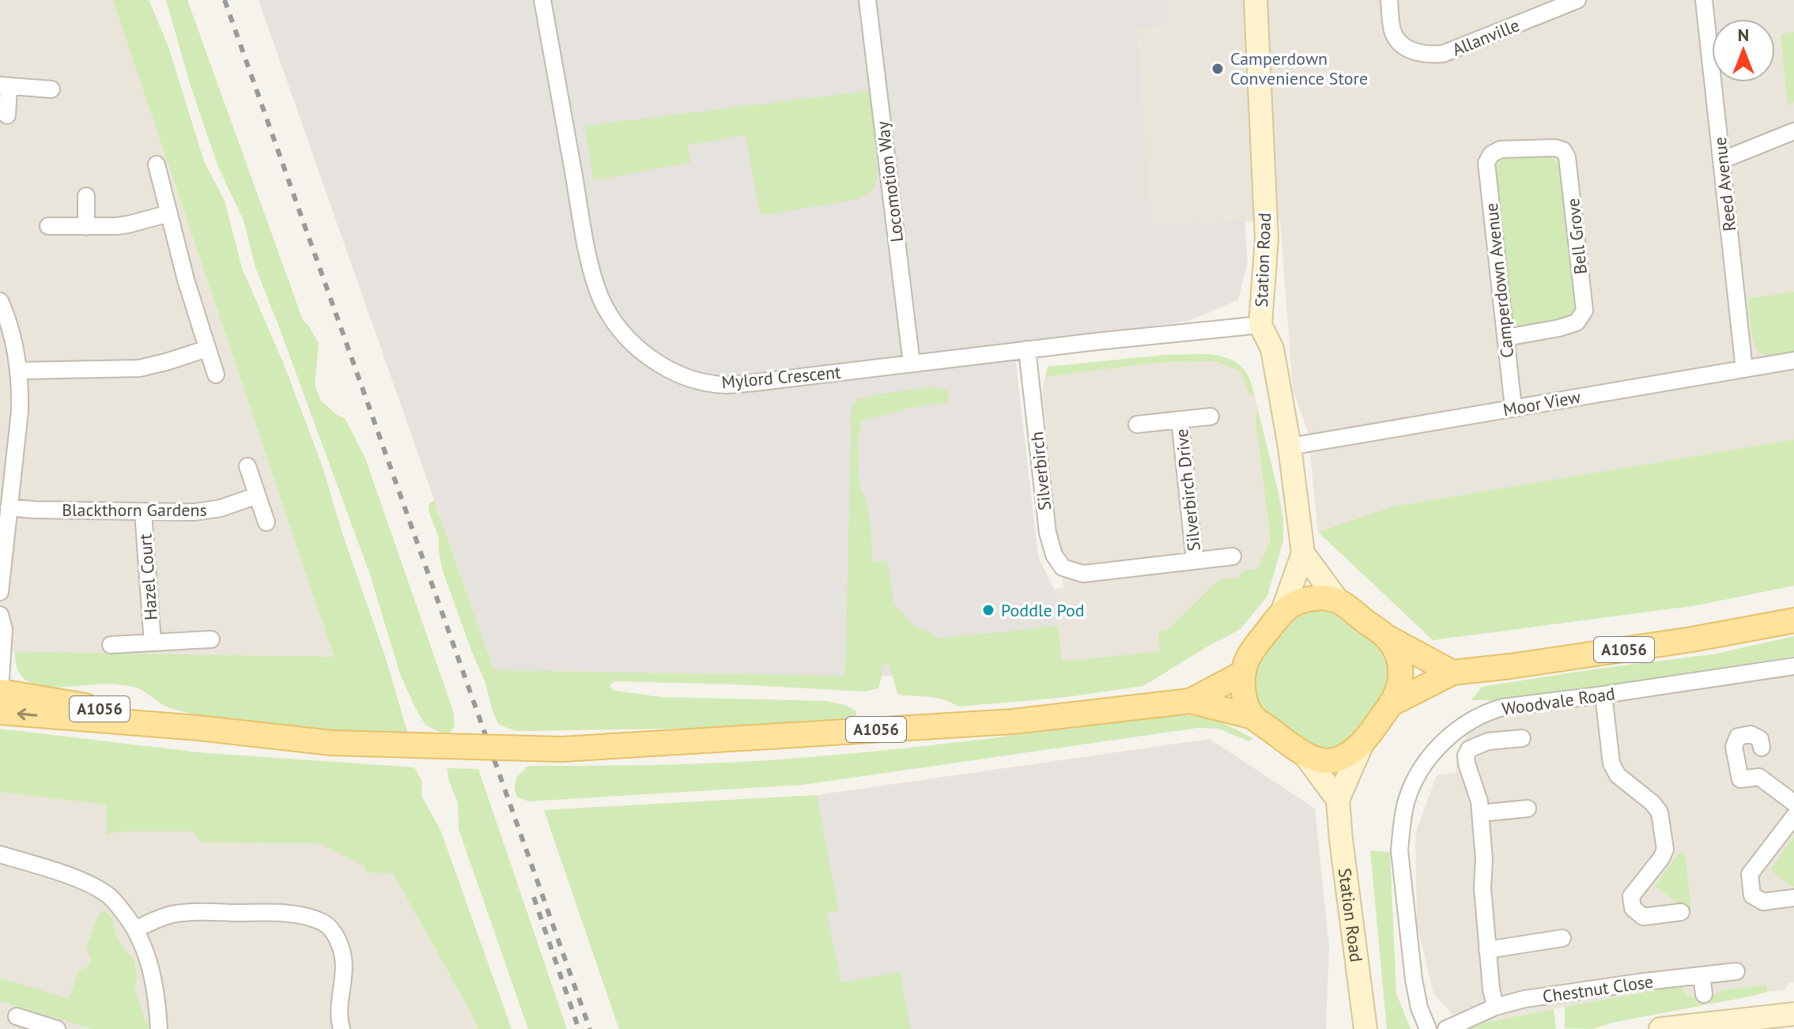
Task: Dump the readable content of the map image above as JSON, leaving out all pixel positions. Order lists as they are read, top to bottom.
{
  "streets": {
    "main road": ["Station Road", "A1056"],
    "street": [
      "Allanville",
      "Locomotion Way",
      "Reed Avenue",
      "Bell Grove",
      "Camperdown Avenue",
      "Mylord Crescent",
      "Moor View",
      "Silverbirch",
      "Silverbirch Drive",
      "Blackthorn Gardens",
      "Hazel Court",
      "Woodvale Road",
      "Chestnut Close"
    ]
  },
  "crossings": [
    ["Locomotion Way", "Mylord Crescent"],
    ["Reed Avenue", "Moor View"],
    ["Bell Grove", "Camperdown Avenue"],
    ["Station Road", "Mylord Crescent"],
    ["Station Road", "Moor View"],
    ["Station Road", "A1056"],
    ["Camperdown Avenue", "Moor View"],
    ["Mylord Crescent", "Silverbirch"],
    ["Silverbirch", "Silverbirch Drive"],
    ["Blackthorn Gardens", "Hazel Court"]
  ],
  "places": ["Camperdown Convenience Store", "Poddle Pod"],
  "north": "top"
}
